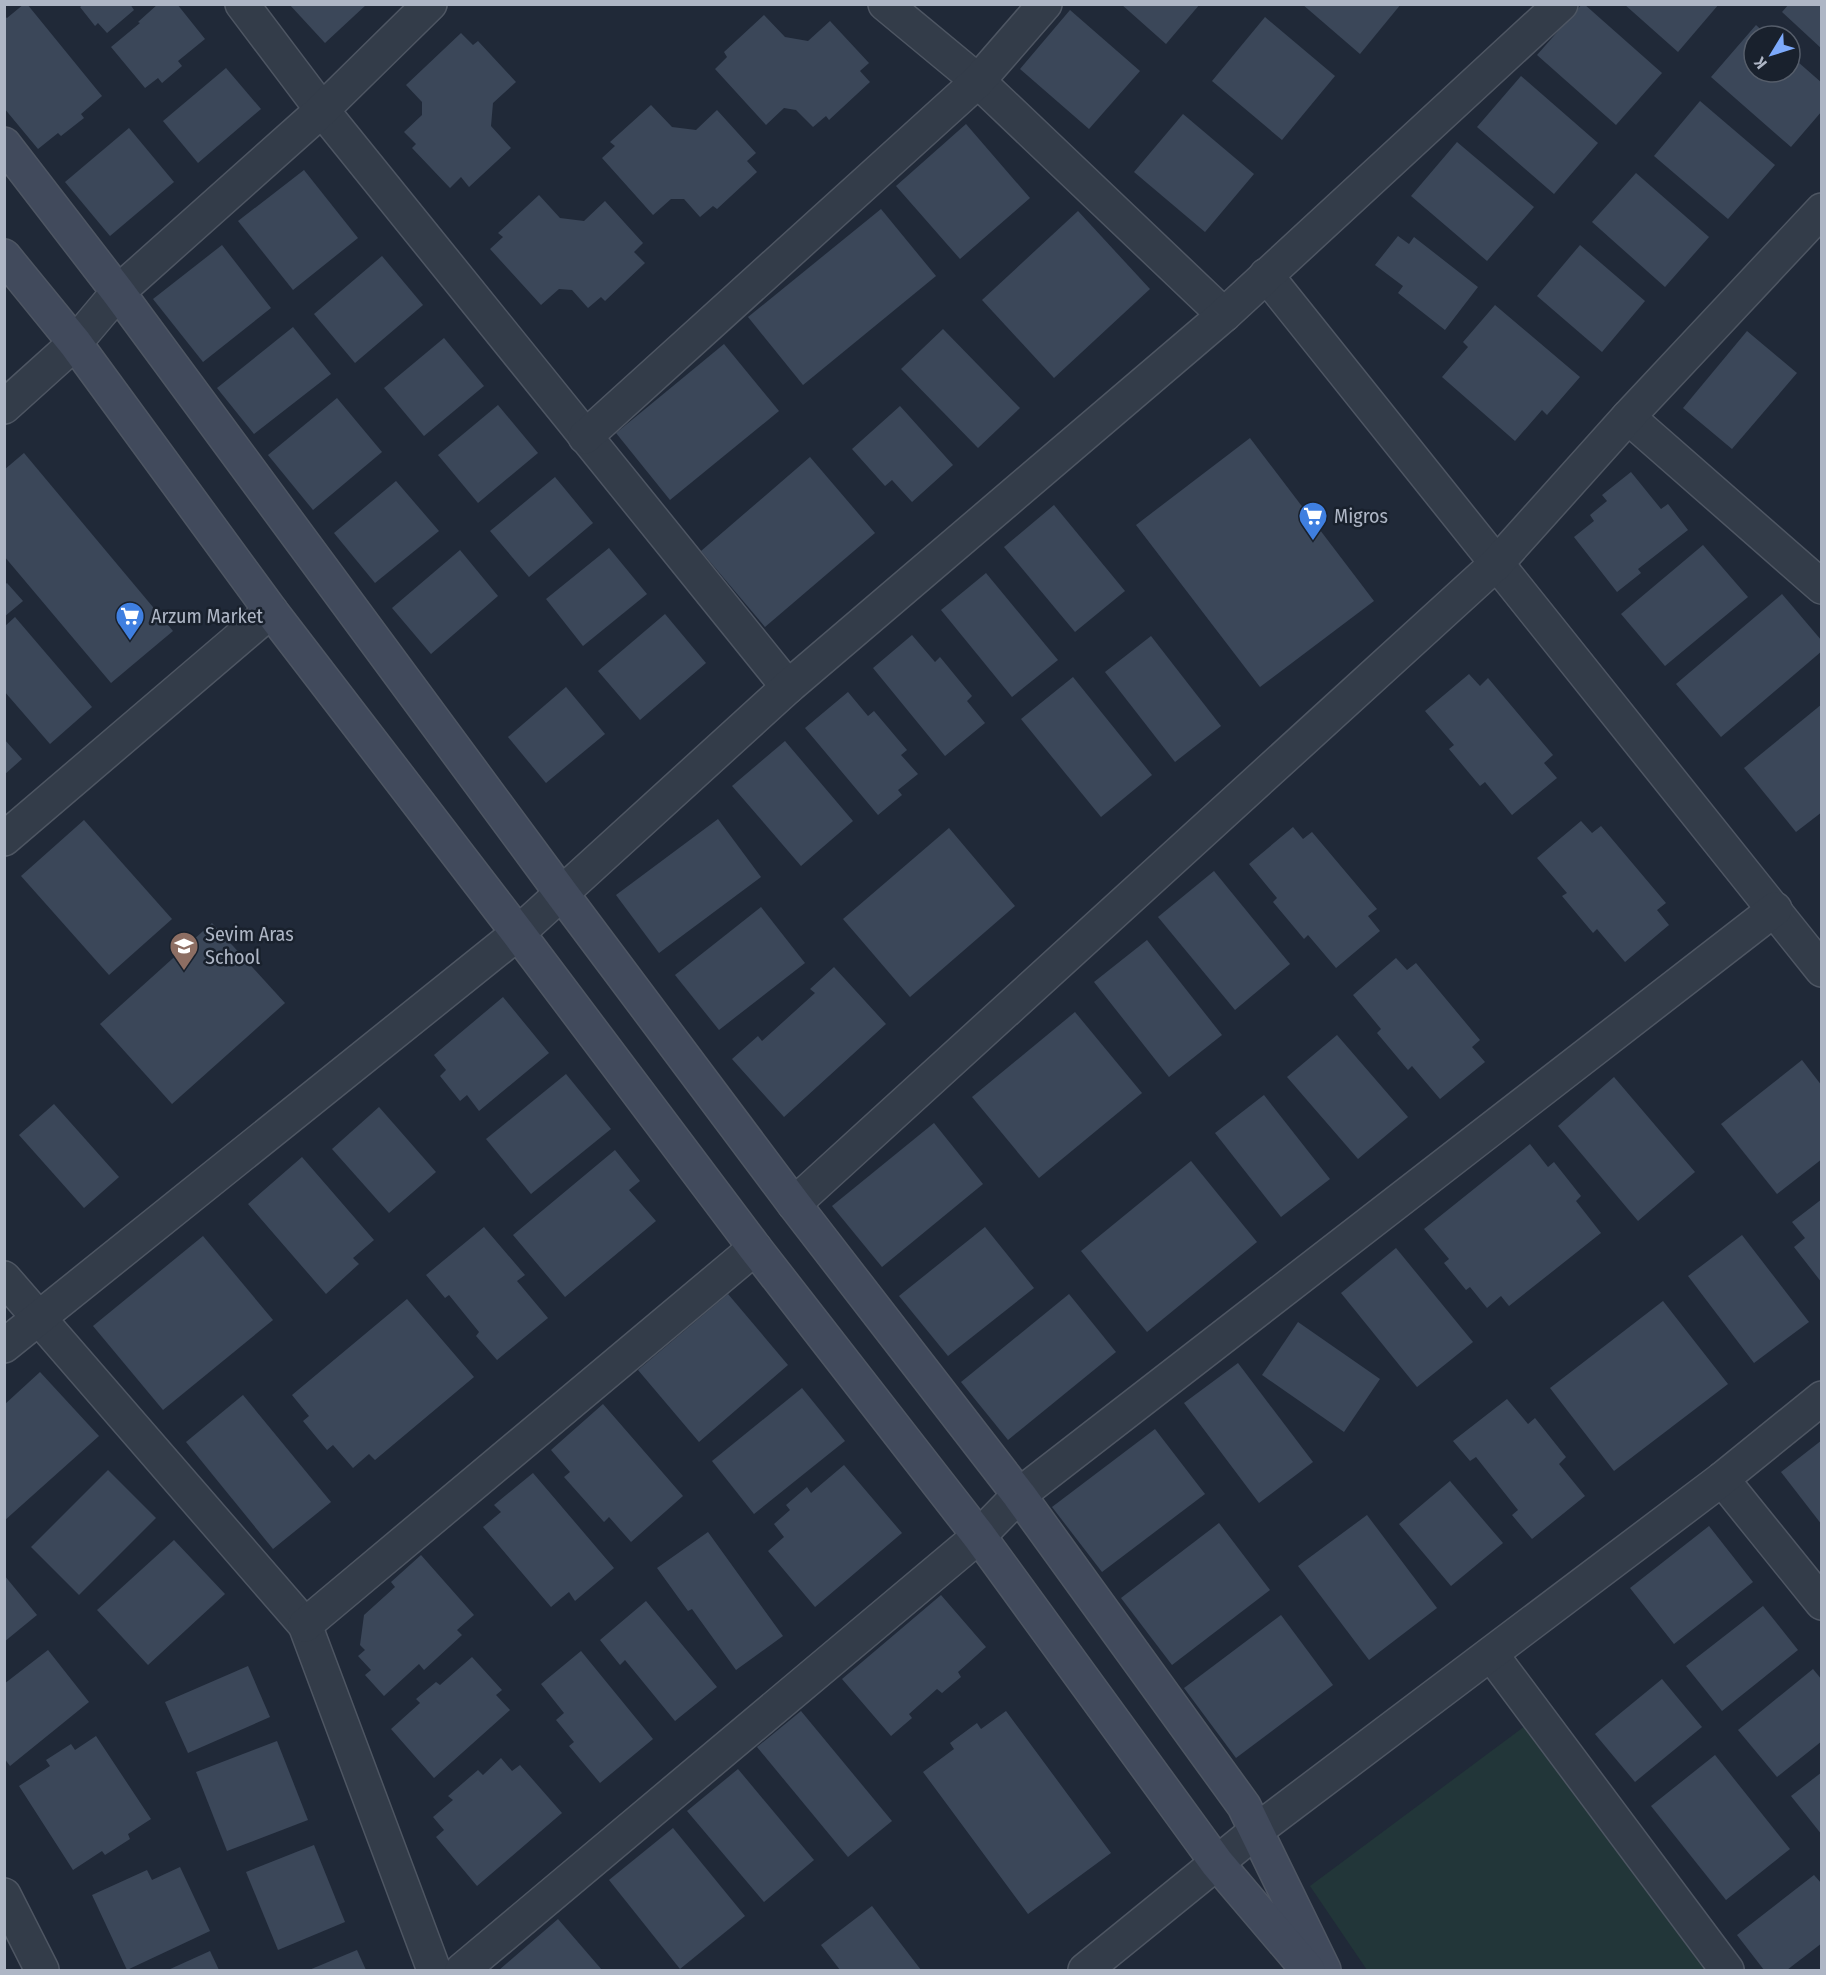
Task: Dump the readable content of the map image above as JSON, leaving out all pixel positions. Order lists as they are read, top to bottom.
{
  "places": {
    "supermarket": ["Migros", "Arzum Market"],
    "school or university": ["Sevim Aras School"]
  },
  "north": "bottom left"
}
